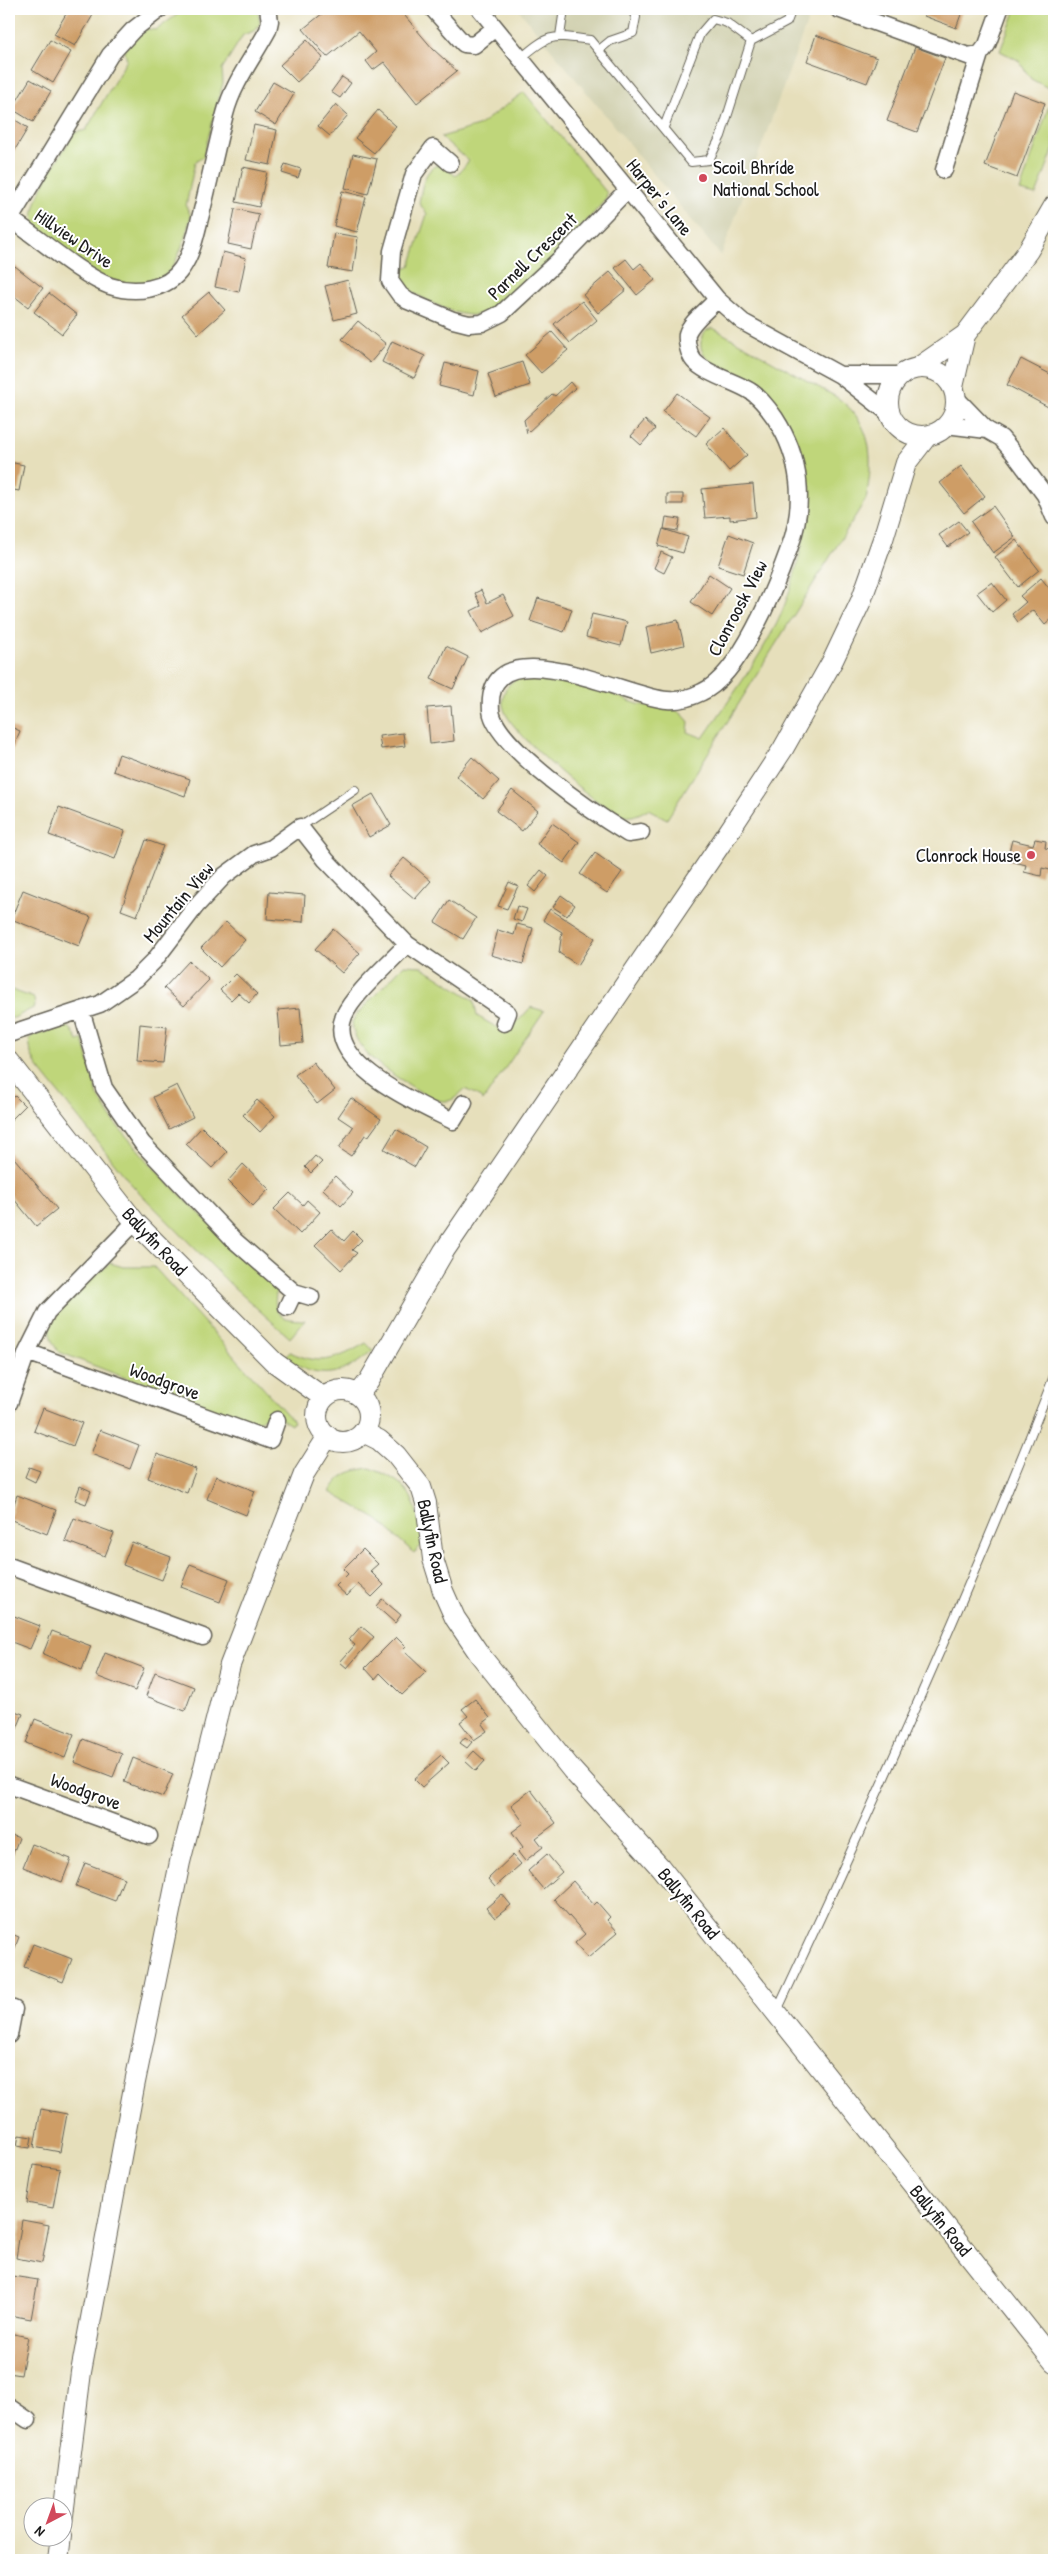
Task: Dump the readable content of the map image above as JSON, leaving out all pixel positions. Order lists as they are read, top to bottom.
{
  "streets": {
    "street": [
      "Harper's Lane",
      "Hillview Drive",
      "Parnell Crescent",
      "Clonroosk View",
      "Mountain View",
      "Ballyfin Road",
      "Woodgrove"
    ]
  },
  "crossings": [
    ["Harper's Lane", "Parnell Crescent"],
    ["Harper's Lane", "Clonroosk View"]
  ],
  "places": ["Scoil Bhríde National School", "Clonrock House"],
  "north": "bottom left"
}
